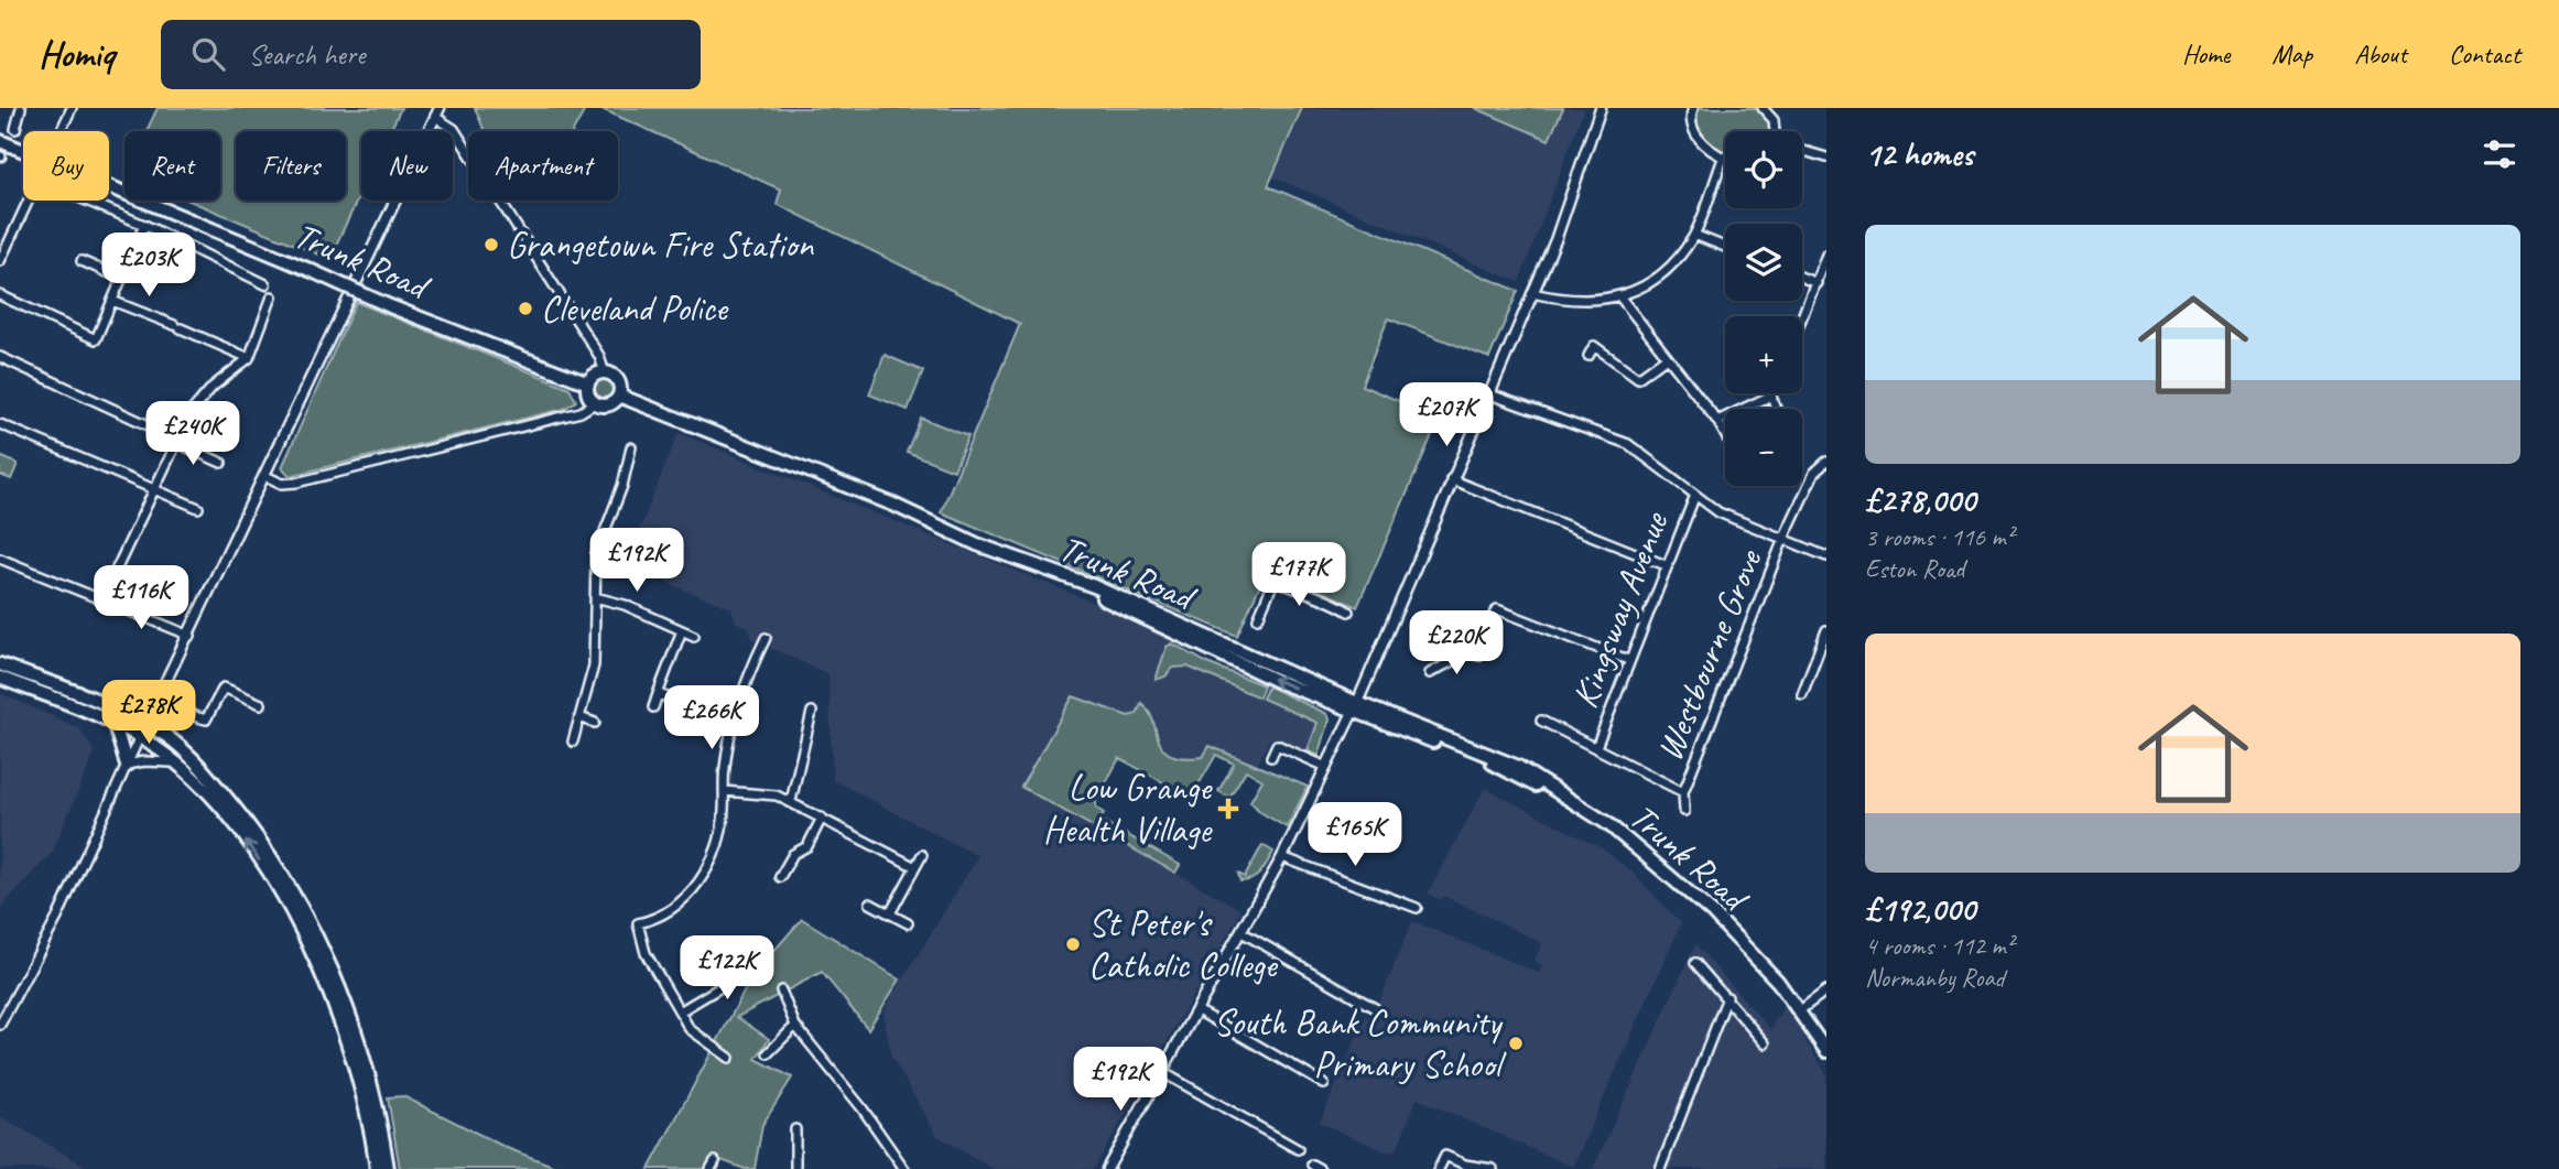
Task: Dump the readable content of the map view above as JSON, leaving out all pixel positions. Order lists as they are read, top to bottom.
{
  "streets": {
    "main road": ["Trunk Road"],
    "street": ["Kingsway Avenue", "Westbourne Grove"]
  },
  "places": {
    "other": [
      "Grangetown Fire Station",
      "Cleveland Police",
      "St Peter's Catholic College",
      "South Bank Community Primary School"
    ],
    "health": ["Low Grange Health Village"]
  },
  "page": {
    "header": "Homiq",
    "search": "Search here",
    "nav": [
      "Home",
      "Map",
      "About",
      "Contact"
    ],
    "heading": "12 homes",
    "map_buttons": ["+", "−"],
    "chip": [
      "Buy",
      "Rent",
      "Filters",
      "New",
      "Apartment"
    ],
    "list": [
      {
        "name": "£278,000",
        "note": "3 rooms · 116 m² · Eston Road"
      },
      {
        "name": "£192,000",
        "note": "4 rooms · 112 m² · Normanby Road"
      }
    ],
    "price": [
      "£203K",
      "£207K",
      "£240K",
      "£192K",
      "£177K",
      "£116K",
      "£220K",
      "£278K",
      "£266K",
      "£165K",
      "£122K",
      "£192K"
    ]
  }
}
